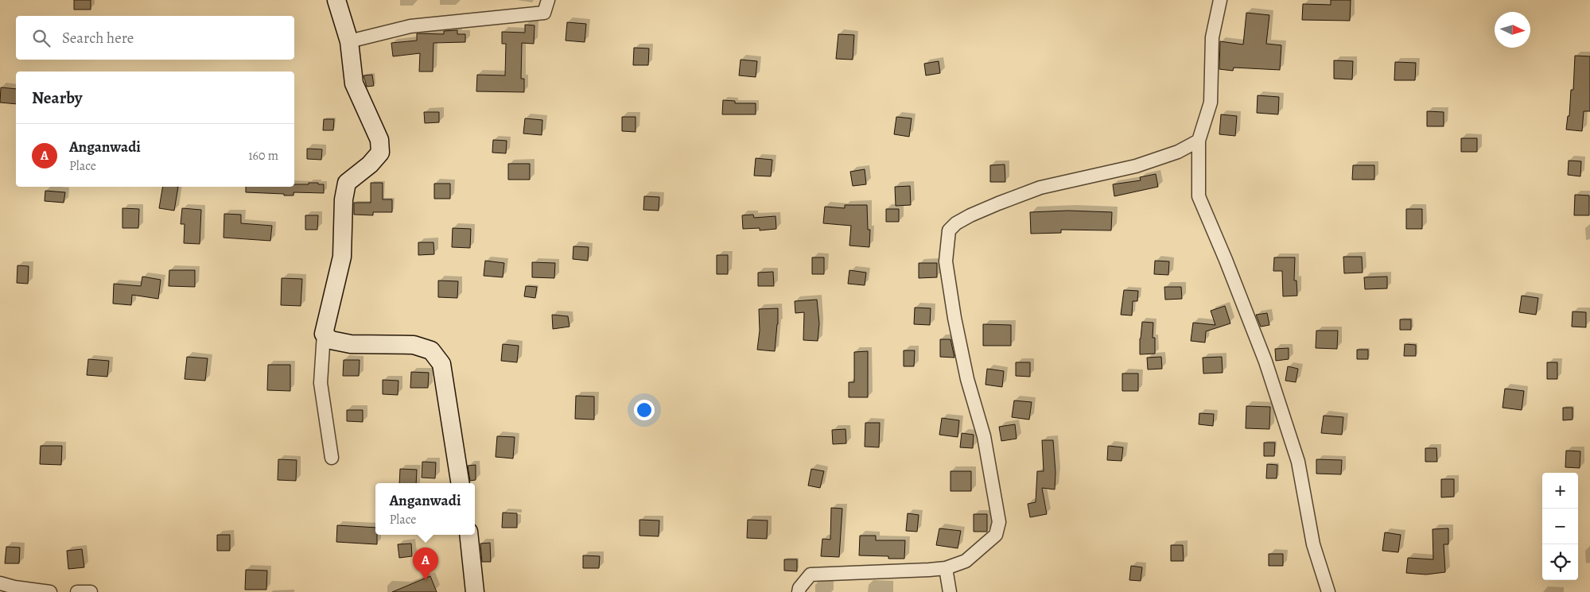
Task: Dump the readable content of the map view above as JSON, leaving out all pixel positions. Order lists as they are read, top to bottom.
{
  "north": "right",
  "page": {
    "search": "Search here",
    "heading": "Nearby",
    "list": [
      {
        "mark": "A",
        "name": "Anganwadi",
        "note": "Place",
        "value": "160 m"
      }
    ],
    "map_buttons": ["+", "−"],
    "popup": ["Anganwadi", "Place"],
    "pins": "A"
  }
}
